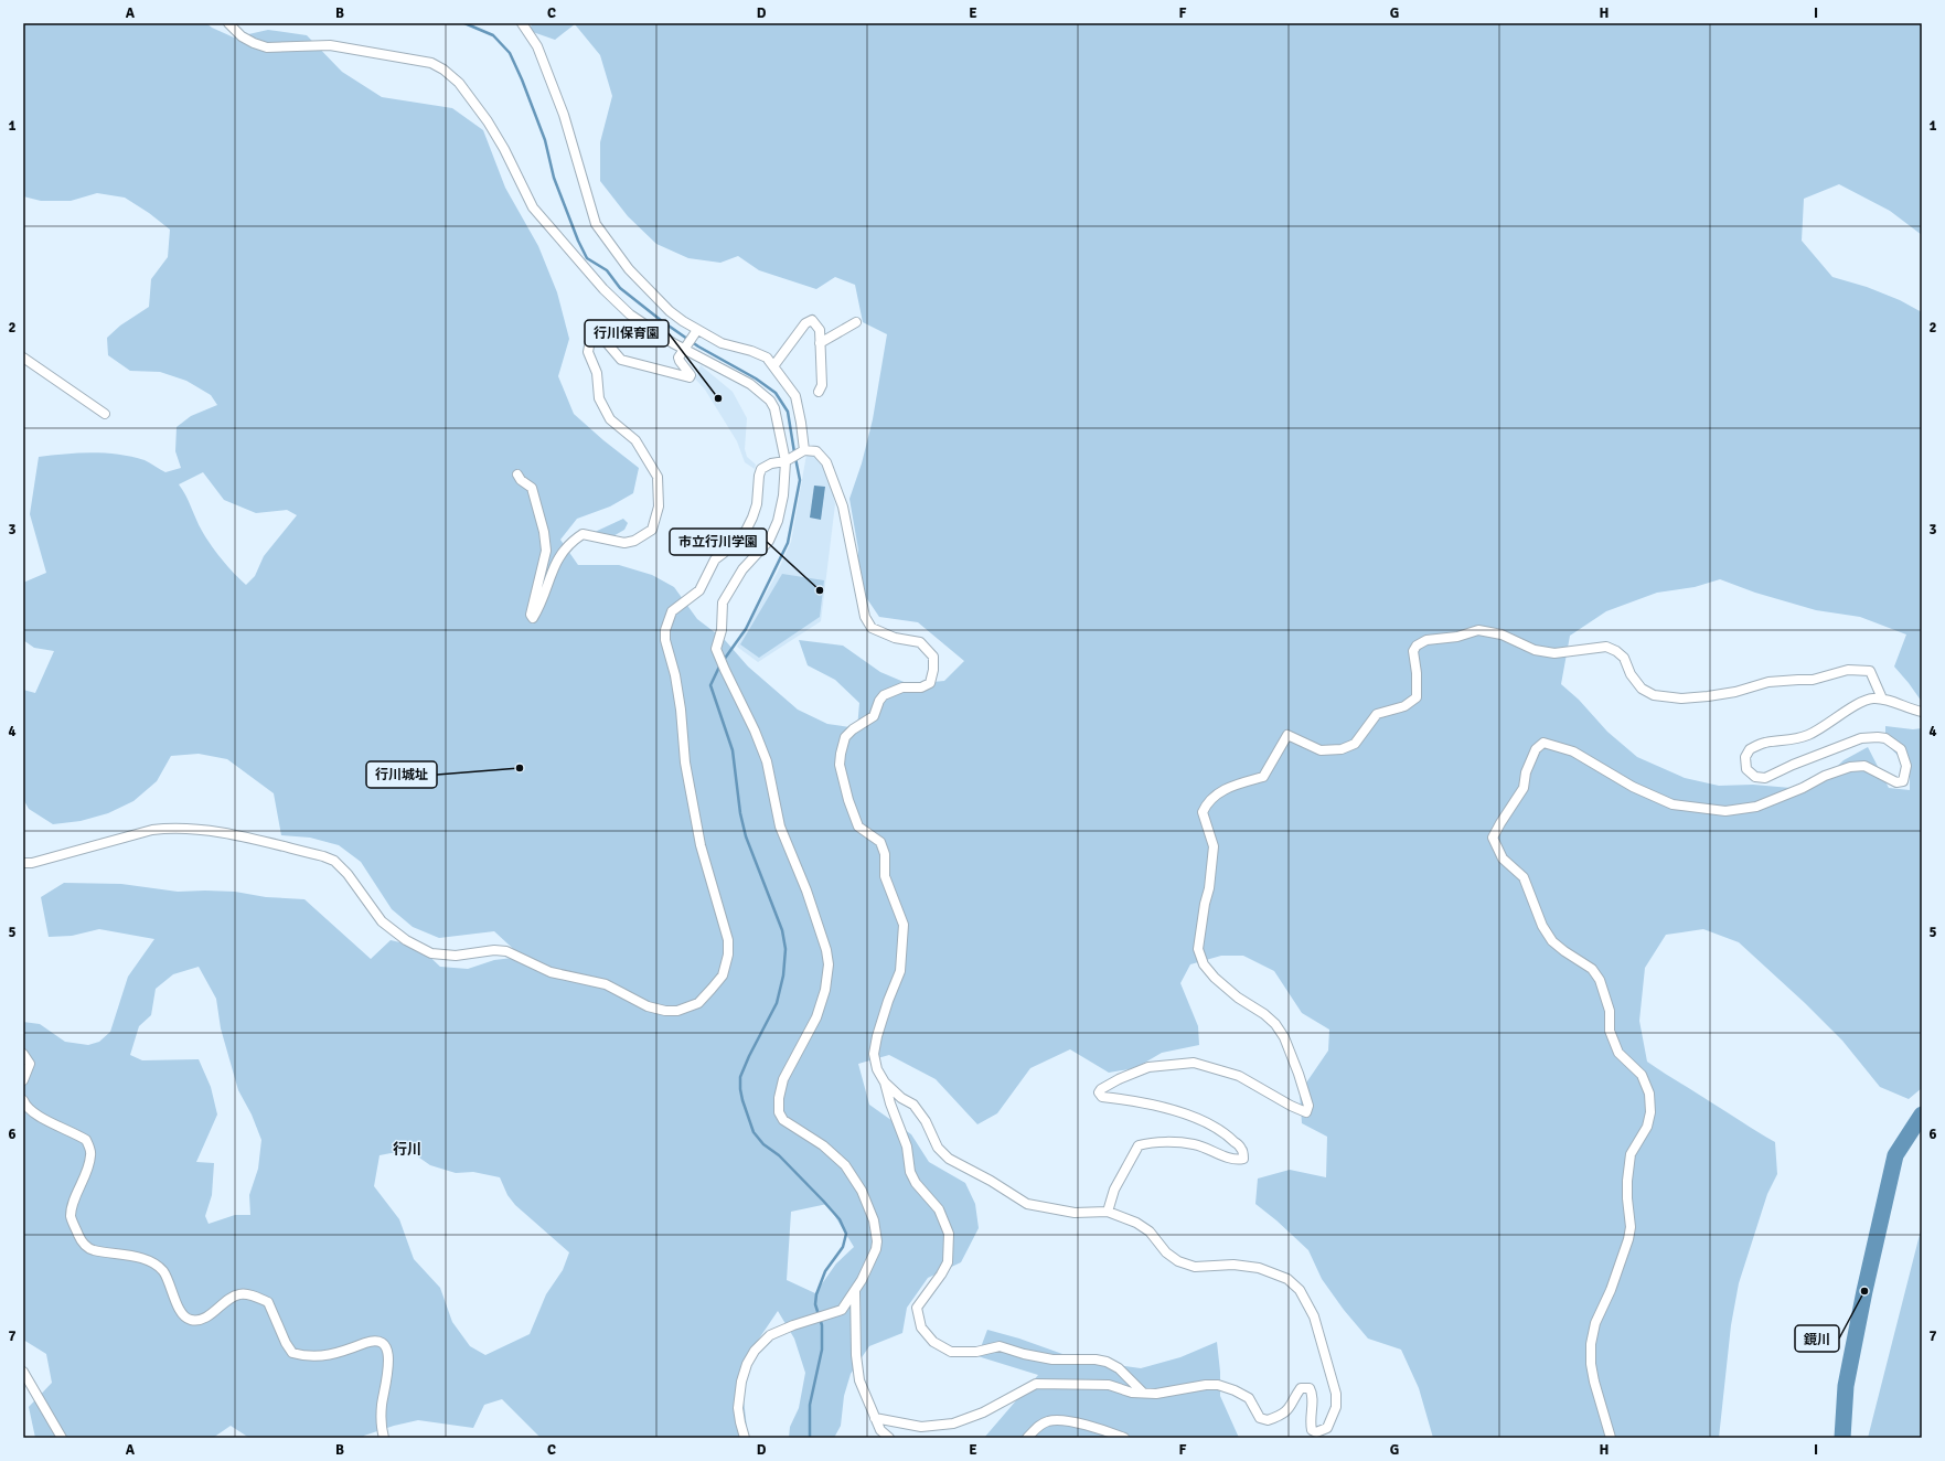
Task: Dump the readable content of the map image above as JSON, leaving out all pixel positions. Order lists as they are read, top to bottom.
{
  "districts": ["行川"],
  "places": [
    "行川保育園",
    "市立行川学園",
    "行川城址",
    "鏡川"
  ],
  "grid": {
    "columns": [
      "A",
      "B",
      "C",
      "D",
      "E",
      "F",
      "G",
      "H",
      "I"
    ],
    "rows": [
      "1",
      "2",
      "3",
      "4",
      "5",
      "6",
      "7"
    ]
  }
}
